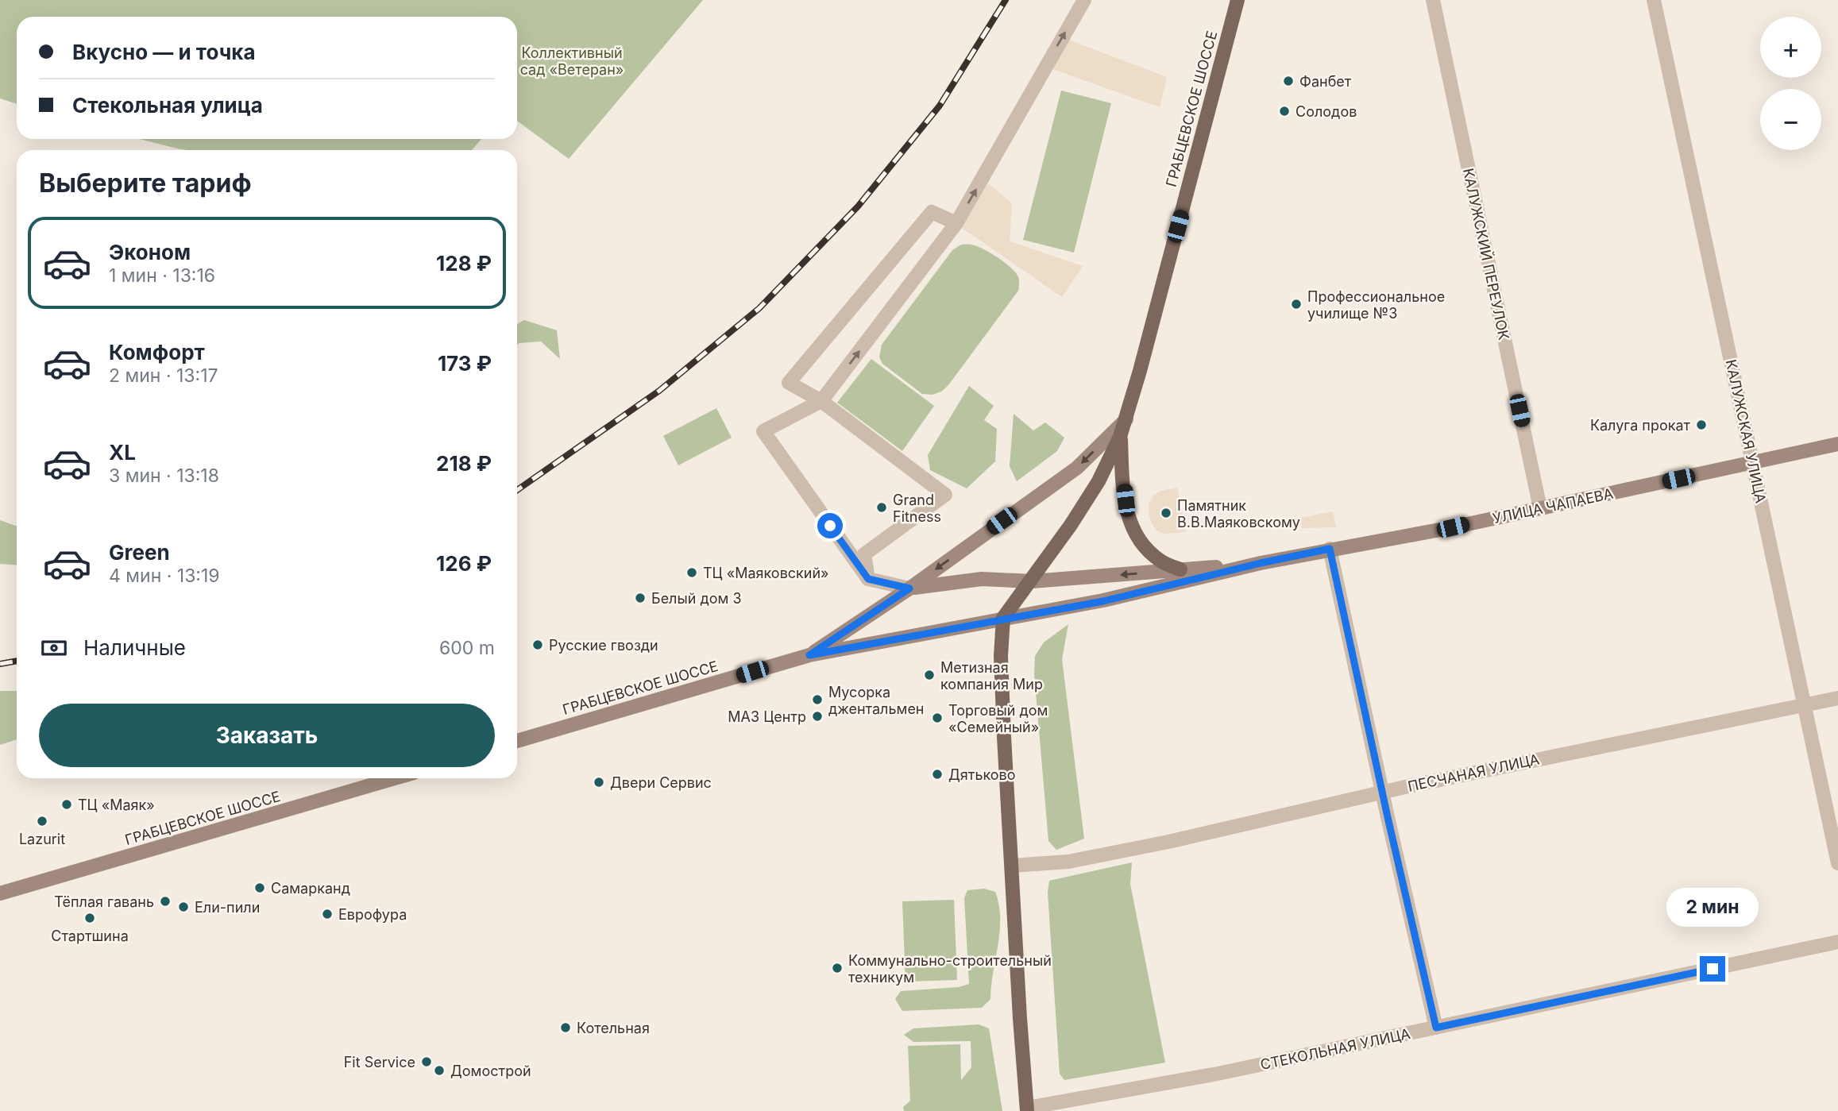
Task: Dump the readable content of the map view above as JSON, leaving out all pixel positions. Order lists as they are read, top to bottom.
{
  "streets": {
    "main road": ["ГРАБЦЕВСКОЕ ШОССЕ", "УЛИЦА ЧАПАЕВА"],
    "street": [
      "КАЛУЖСКИЙ ПЕРЕУЛОК",
      "КАЛУЖСКАЯ УЛИЦА",
      "ПЕСЧАНАЯ УЛИЦА",
      "СТЕКОЛЬНАЯ УЛИЦА"
    ]
  },
  "crossings": [
    ["ГРАБЦЕВСКОЕ ШОССЕ", "УЛИЦА ЧАПАЕВА"],
    ["КАЛУЖСКИЙ ПЕРЕУЛОК", "УЛИЦА ЧАПАЕВА"],
    ["КАЛУЖСКАЯ УЛИЦА", "УЛИЦА ЧАПАЕВА"],
    ["КАЛУЖСКАЯ УЛИЦА", "ПЕСЧАНАЯ УЛИЦА"]
  ],
  "parks": ["Коллективный сад «Ветеран»"],
  "places": [
    "Фанбет",
    "Солодов",
    "Профессиональное училище №3",
    "Калуга прокат",
    "Grand Fitness",
    "Памятник В.В.Маяковскому",
    "ТЦ «Маяковский»",
    "Белый дом 3",
    "Русские гвозди",
    "Метизная компания Мир",
    "Мусорка джентальмен",
    "МАЗ Центр",
    "Торговый дом «Семейный»",
    "Дятьково",
    "Двери Сервис",
    "ТЦ «Маяк»",
    "Lazurit",
    "Самарканд",
    "Тёплая гавань",
    "Ели-пили",
    "Еврофура",
    "Стартшина",
    "Коммунально-строительный техникум",
    "Котельная",
    "Fit Service",
    "Домострой"
  ],
  "page": {
    "map_buttons": ["+", "−"],
    "banner": ["Вкусно — и точка", "Стекольная улица"],
    "heading": "Выберите тариф",
    "list": [
      {
        "name": "Эконом",
        "note": "1 мин · 13:16",
        "value": "128 ₽"
      },
      {
        "name": "Комфорт",
        "note": "2 мин · 13:17",
        "value": "173 ₽"
      },
      {
        "name": "XL",
        "note": "3 мин · 13:18",
        "value": "218 ₽"
      },
      {
        "name": "Green",
        "note": "4 мин · 13:19",
        "value": "126 ₽"
      }
    ],
    "pay": ["Наличные", "600 m"],
    "buttons": "Заказать",
    "bubble": "2 мин"
  }
}
